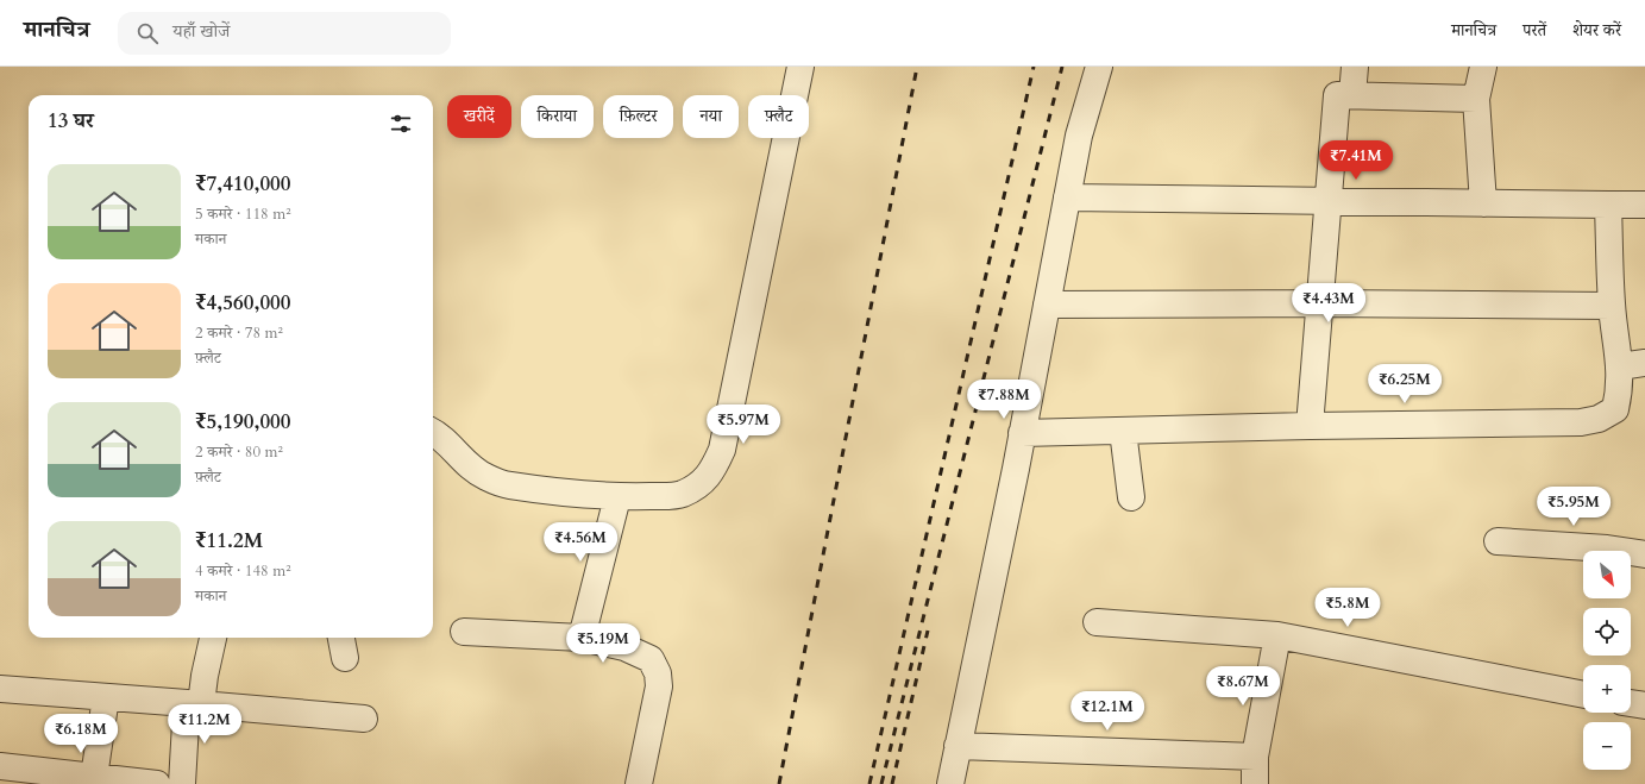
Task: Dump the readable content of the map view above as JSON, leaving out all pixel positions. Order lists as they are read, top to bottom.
{
  "north": "bottom right",
  "page": {
    "header": "मानचित्र",
    "search": "यहाँ खोजें",
    "nav": ["मानचित्र", "परतें", "शेयर करें"],
    "chip": [
      "खरीदें",
      "किराया",
      "फ़िल्टर",
      "नया",
      "फ़्लैट"
    ],
    "heading": "13 घर",
    "price": [
      "₹7.41M",
      "₹4.43M",
      "₹6.25M",
      "₹7.88M",
      "₹5.97M",
      "₹5.95M",
      "₹4.56M",
      "₹5.8M",
      "₹5.19M",
      "₹8.67M",
      "₹12.1M",
      "₹11.2M",
      "₹6.18M"
    ],
    "list": [
      {
        "name": "₹7,410,000",
        "note": "5 कमरे · 118 m² · मकान"
      },
      {
        "name": "₹4,560,000",
        "note": "2 कमरे · 78 m² · फ़्लैट"
      },
      {
        "name": "₹5,190,000",
        "note": "2 कमरे · 80 m² · फ़्लैट"
      },
      {
        "name": "₹11.2M",
        "note": "4 कमरे · 148 m² · मकान"
      }
    ],
    "map_buttons": ["+", "−"]
  }
}
